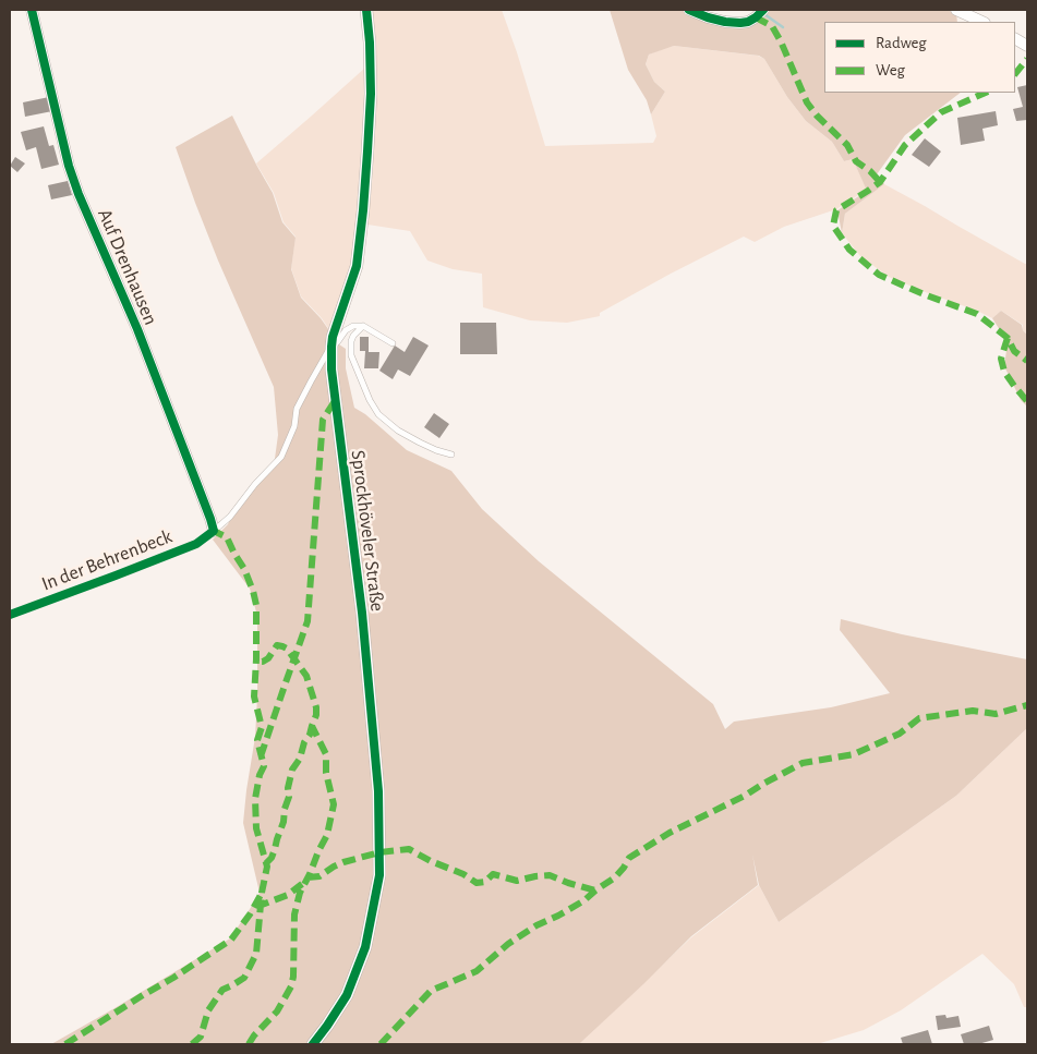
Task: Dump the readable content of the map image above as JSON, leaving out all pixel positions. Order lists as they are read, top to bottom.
{
  "streets": {
    "street": ["Auf Drenhausen", "Sprockhöveler Straße"],
    "lane": ["In der Behrenbeck"]
  },
  "crossings": [
    ["Auf Drenhausen", "In der Behrenbeck"],
    ["Sprockhöveler Straße", "In der Behrenbeck"]
  ],
  "legend": ["Radweg", "Weg"]
}
